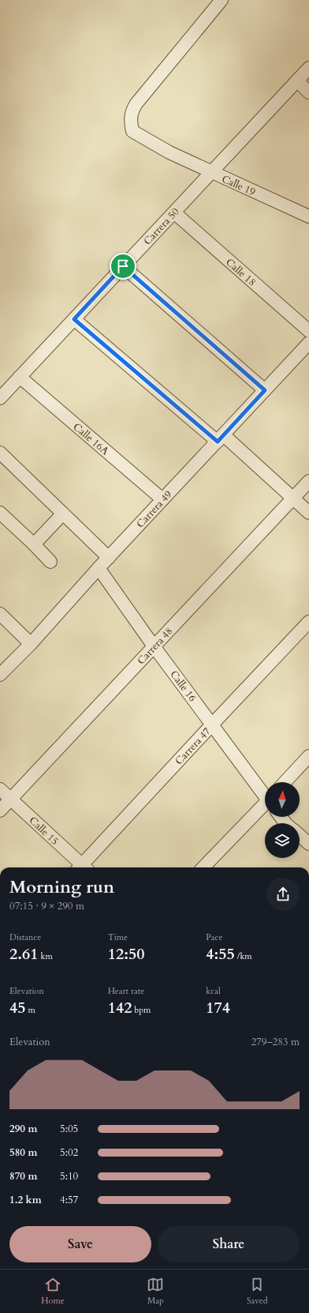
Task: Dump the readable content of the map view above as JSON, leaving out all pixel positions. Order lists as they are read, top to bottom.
{
  "streets": {
    "street": [
      "Calle 19",
      "Carrera 50",
      "Calle 18",
      "Calle 16A",
      "Carrera 49",
      "Carrera 48",
      "Calle 16",
      "Carrera 47",
      "Calle 15"
    ]
  },
  "crossings": [
    ["Calle 19", "Carrera 50"],
    ["Carrera 50", "Calle 18"],
    ["Carrera 50", "Calle 16A"],
    ["Calle 16A", "Carrera 49"],
    ["Carrera 49", "Calle 16"],
    ["Carrera 48", "Calle 16"],
    ["Carrera 48", "Calle 15"],
    ["Calle 16", "Carrera 47"]
  ],
  "north": "top",
  "page": {
    "heading": ["Morning run", "07:15 · 9 × 290 m"],
    "stats": [
      ["Distance", "2.61 km"],
      ["Time", "12:50"],
      ["Pace", "4:55 /km"],
      ["Elevation", "45 m"],
      ["Heart rate", "142 bpm"],
      ["kcal", "174"]
    ],
    "chart": ["Elevation", "279–283 m"],
    "list": [
      {
        "name": "290 m",
        "note": "5:05"
      },
      {
        "name": "580 m",
        "note": "5:02"
      },
      {
        "name": "870 m",
        "note": "5:10"
      },
      {
        "name": "1.2 km",
        "note": "4:57"
      }
    ],
    "buttons": ["Save", "Share"],
    "tabs": ["Home", "Map", "Saved"]
  }
}
